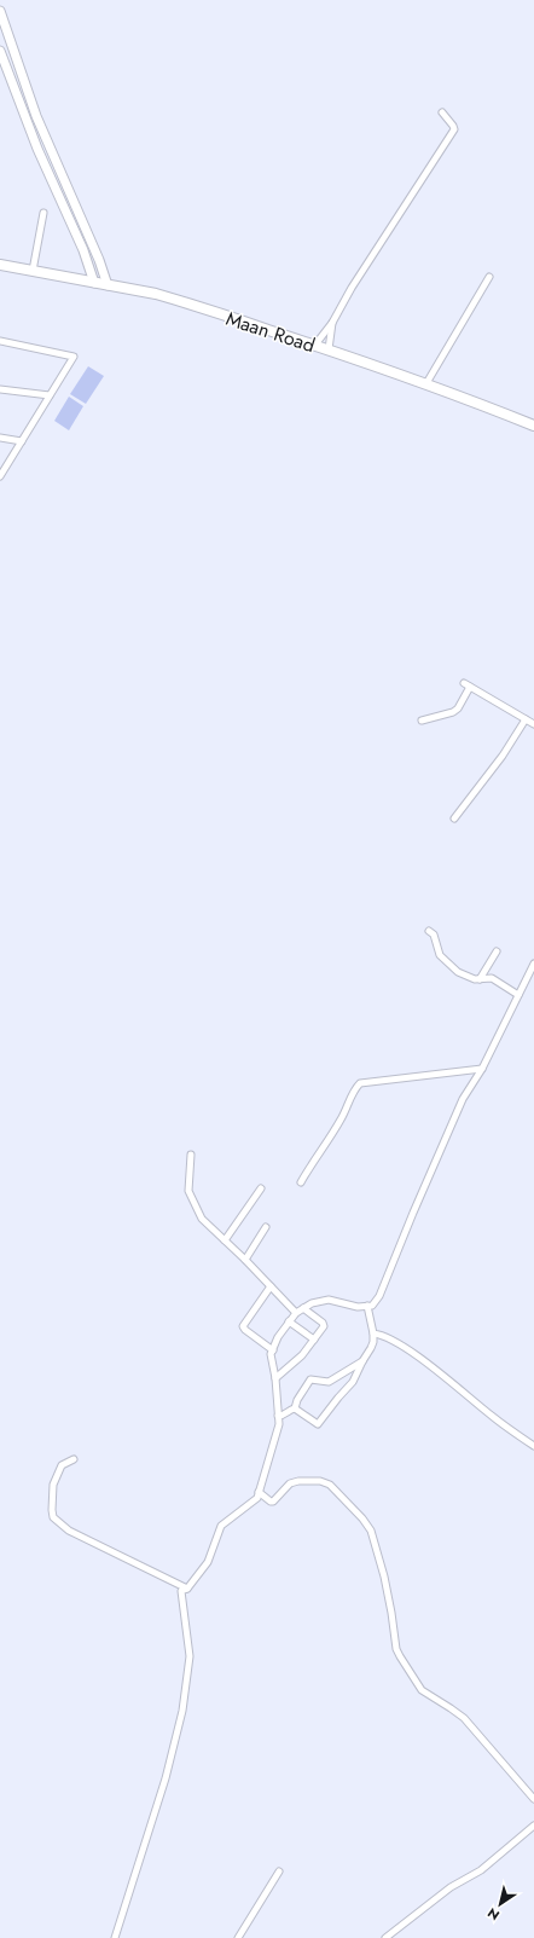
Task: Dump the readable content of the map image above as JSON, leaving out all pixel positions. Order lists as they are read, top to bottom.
{
  "streets": {
    "main road": ["Maan Road"]
  },
  "north": "bottom left"
}
